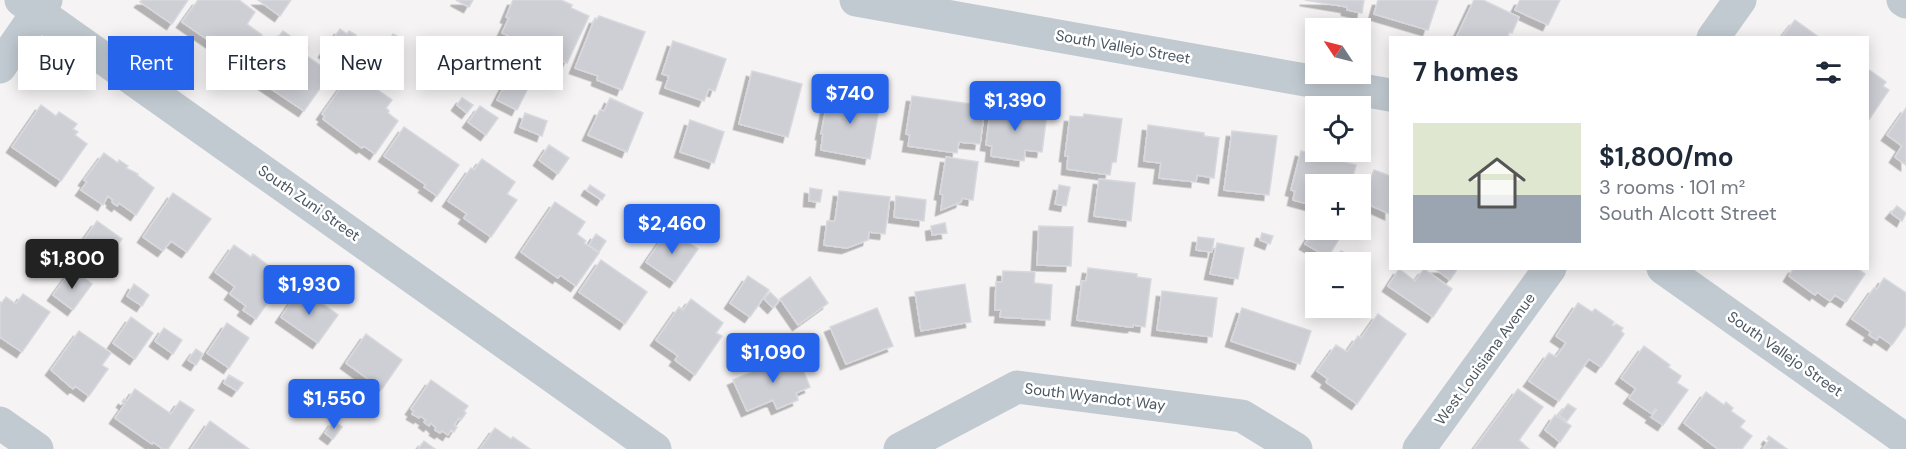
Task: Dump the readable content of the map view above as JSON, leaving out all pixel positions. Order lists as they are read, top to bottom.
{
  "streets": {
    "street": [
      "South Vallejo Street",
      "South Zuni Street",
      "West Louisiana Avenue",
      "South Wyandot Way"
    ]
  },
  "north": "top left",
  "page": {
    "map_buttons": ["+", "−"],
    "chip": [
      "Buy",
      "Rent",
      "Filters",
      "New",
      "Apartment"
    ],
    "heading": "7 homes",
    "price": [
      "$740",
      "$1,390",
      "$2,460",
      "$1,800",
      "$1,930",
      "$1,090",
      "$1,550"
    ],
    "list": [
      {
        "name": "$1,800/mo",
        "note": "3 rooms · 101 m² · South Alcott Street"
      }
    ]
  }
}
